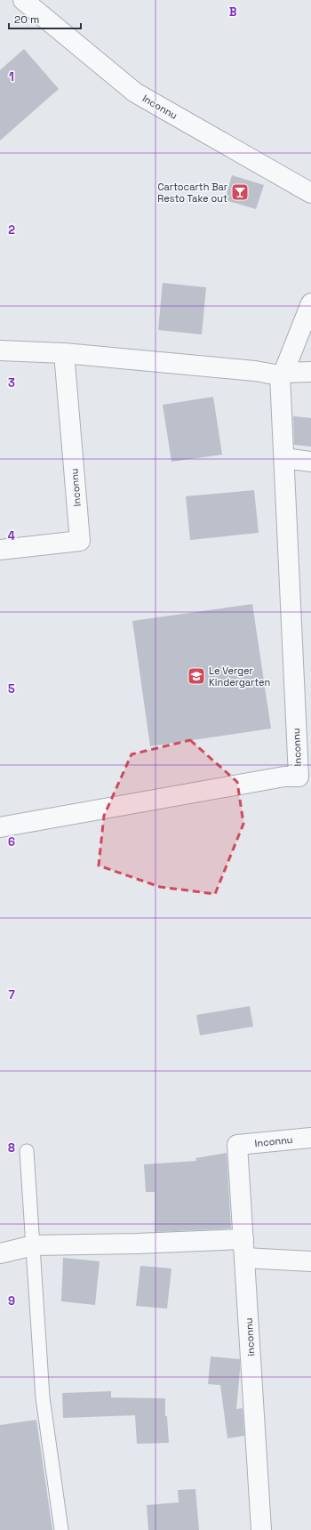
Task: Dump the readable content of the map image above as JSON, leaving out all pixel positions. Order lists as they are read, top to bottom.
{
  "streets": {
    "street": ["Inconnu", "inconnu"]
  },
  "crossings": [
    ["Inconnu", "inconnu"]
  ],
  "places": {
    "bar": ["Cartocarth Bar Resto Take out"],
    "school or university": ["Le Verger Kindergarten"]
  },
  "scale_bar": "20 m",
  "grid": {
    "columns": ["B"],
    "rows": [
      "1",
      "2",
      "3",
      "4",
      "5",
      "6",
      "7",
      "8",
      "9"
    ]
  }
}
